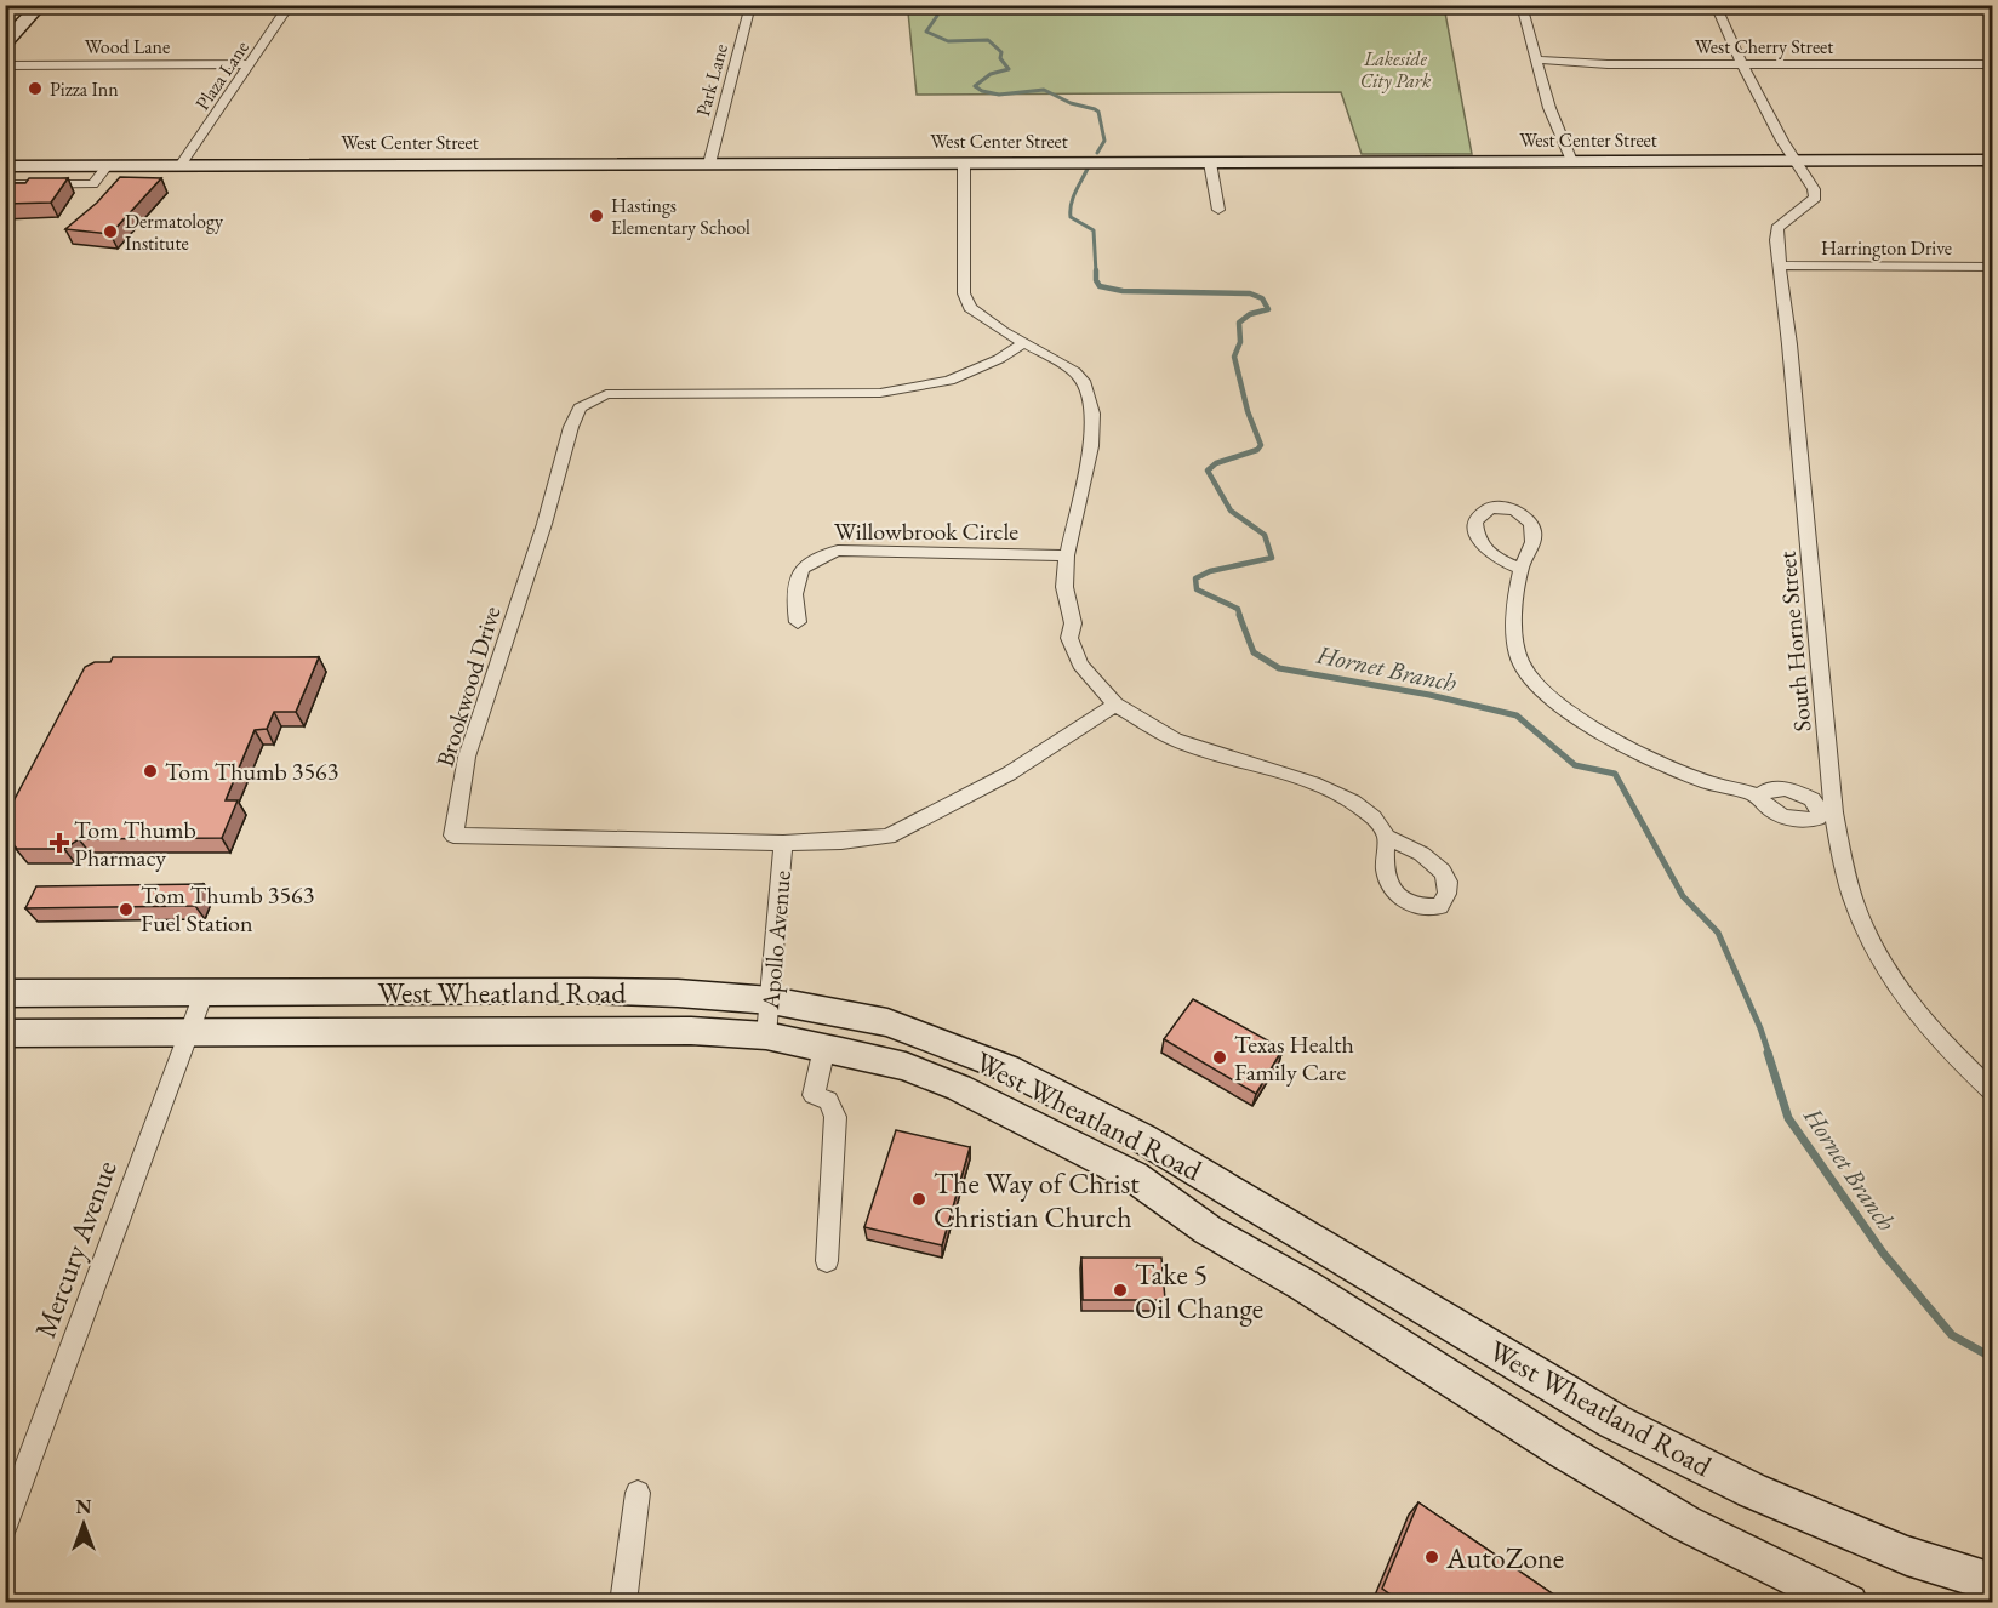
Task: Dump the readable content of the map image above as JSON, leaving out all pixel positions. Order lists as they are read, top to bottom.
{
  "streets": {
    "main road": ["West Center Street", "West Wheatland Road"],
    "street": [
      "Wood Lane",
      "West Cherry Street",
      "Plaza Lane",
      "Park Lane",
      "Harrington Drive",
      "Willowbrook Circle",
      "South Horne Street",
      "Brookwood Drive",
      "Apollo Avenue",
      "Mercury Avenue"
    ]
  },
  "crossings": [
    ["Wood Lane", "Plaza Lane"],
    ["Plaza Lane", "West Center Street"],
    ["Park Lane", "West Center Street"],
    ["West Center Street", "South Horne Street"],
    ["Harrington Drive", "South Horne Street"],
    ["Brookwood Drive", "Apollo Avenue"],
    ["Apollo Avenue", "West Wheatland Road"],
    ["West Wheatland Road", "Mercury Avenue"]
  ],
  "water": ["Hornet Branch"],
  "parks": ["Lakeside City Park"],
  "places": {
    "other": [
      "Pizza Inn",
      "Hastings Elementary School",
      "Dermatology Institute",
      "Tom Thumb 3563",
      "Tom Thumb 3563 Fuel Station",
      "Texas Health Family Care",
      "The Way of Christ Christian Church",
      "Take 5 Oil Change",
      "AutoZone"
    ],
    "health": ["Tom Thumb Pharmacy"]
  },
  "north": "top"
}
